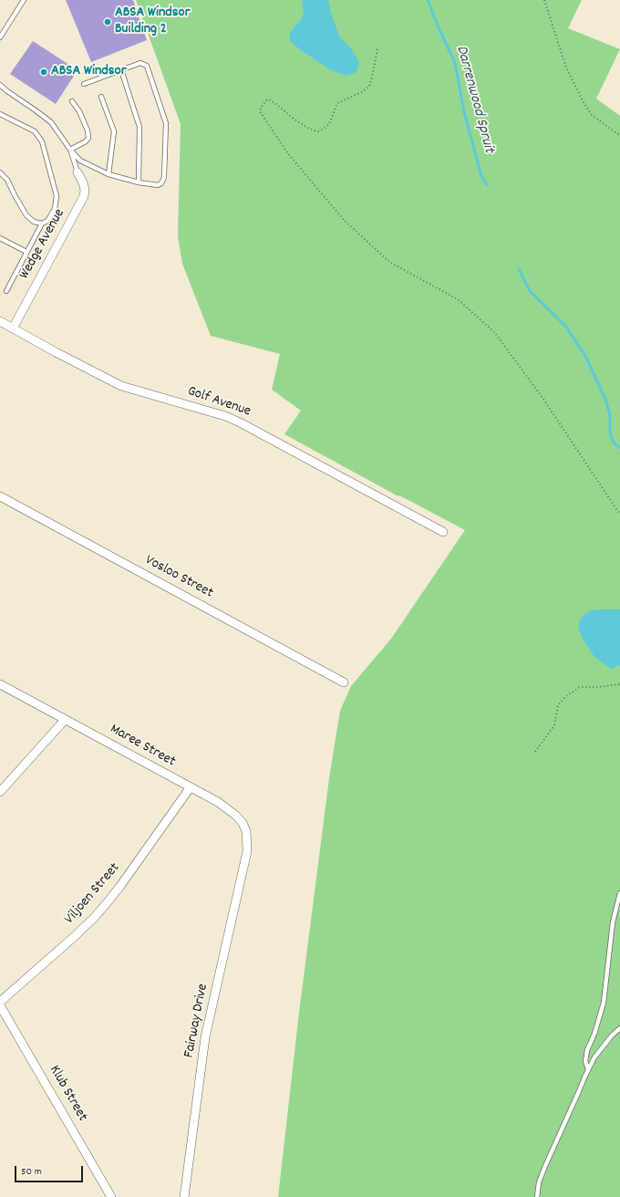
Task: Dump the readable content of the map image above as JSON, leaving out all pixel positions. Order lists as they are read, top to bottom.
{
  "streets": {
    "street": [
      "Wedge Avenue",
      "Golf Avenue",
      "Vosloo Street",
      "Maree Street",
      "Viljoen Street",
      "Fairway Drive",
      "Klub Street"
    ]
  },
  "crossings": [
    ["Wedge Avenue", "Golf Avenue"],
    ["Maree Street", "Viljoen Street"],
    ["Maree Street", "Fairway Drive"]
  ],
  "water": ["Darrenwood Spruit"],
  "places": ["ABSA Windsor Building 2", "ABSA Windsor"],
  "scale_bar": "50 m"
}
